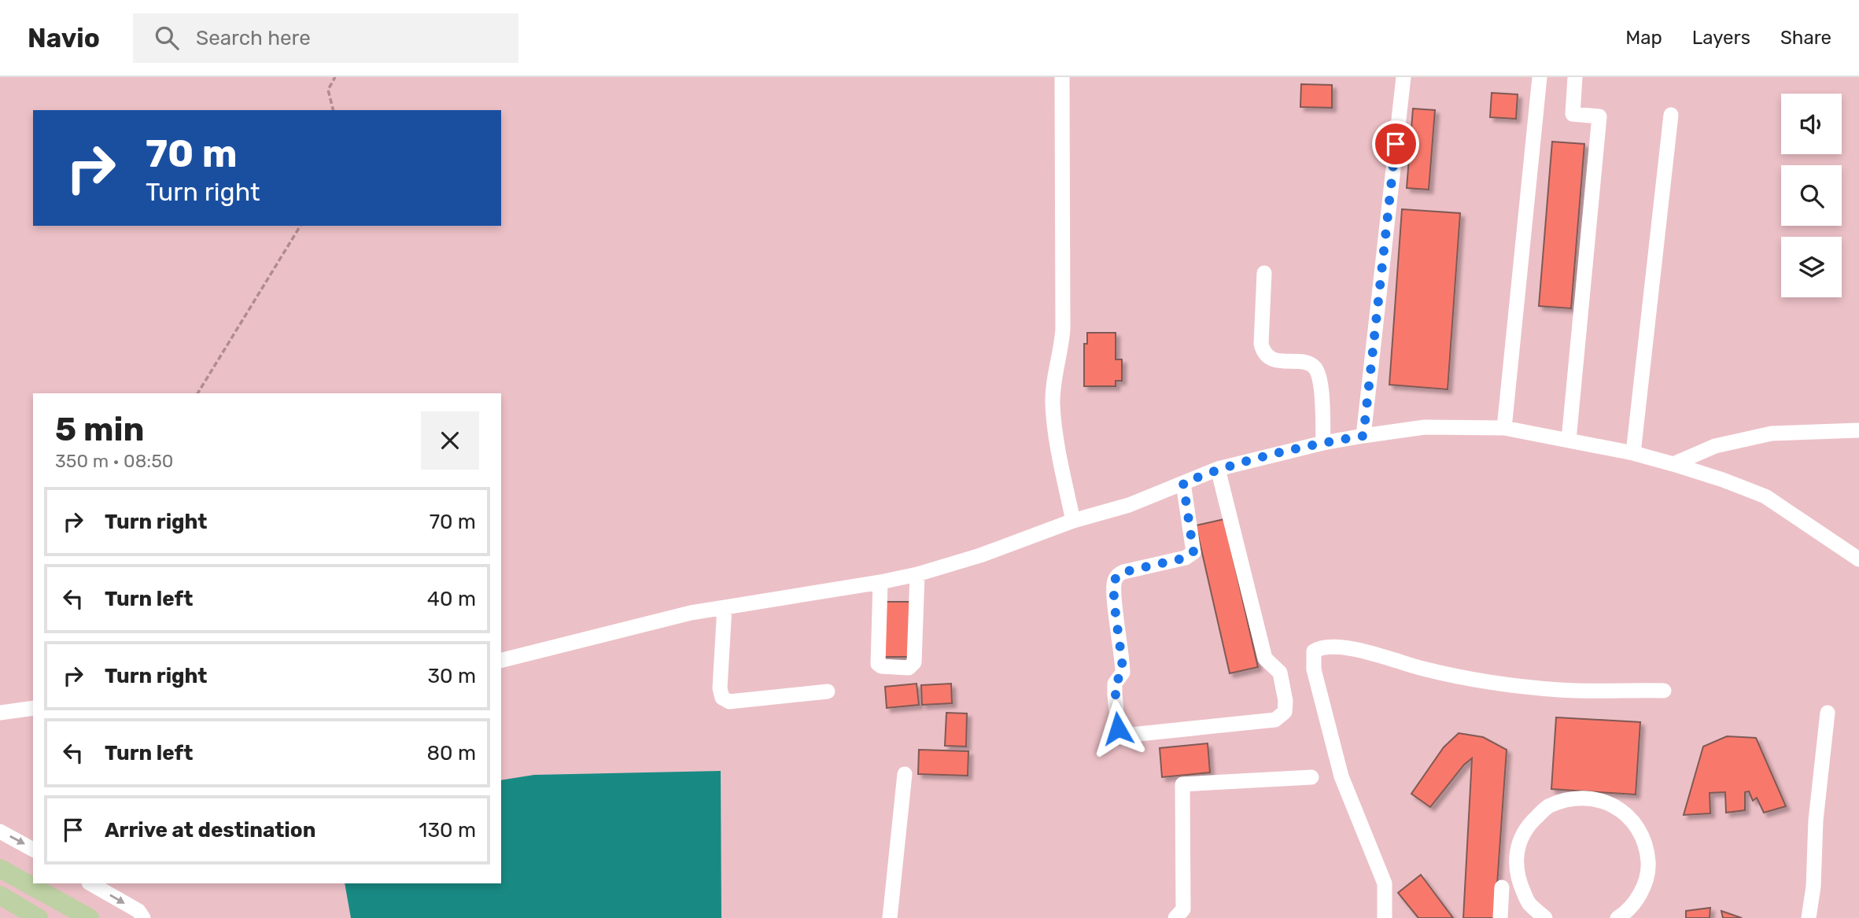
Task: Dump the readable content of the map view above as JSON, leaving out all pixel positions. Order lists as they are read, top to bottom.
{
  "page": {
    "header": "Navio",
    "search": "Search here",
    "nav": ["Map", "Layers", "Share"],
    "turn": ["70 m", "Turn right"],
    "heading": ["5 min", "350 m · 08:50"],
    "list": [
      {
        "name": "Turn right",
        "value": "70 m"
      },
      {
        "name": "Turn left",
        "value": "40 m"
      },
      {
        "name": "Turn right",
        "value": "30 m"
      },
      {
        "name": "Turn left",
        "value": "80 m"
      },
      {
        "name": "Arrive at destination",
        "value": "130 m"
      }
    ]
  }
}
